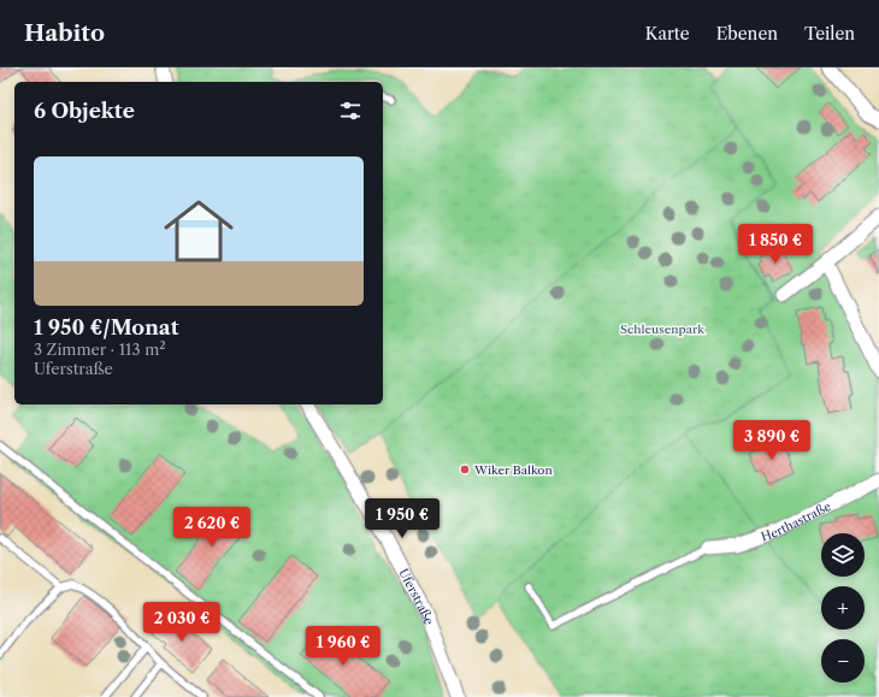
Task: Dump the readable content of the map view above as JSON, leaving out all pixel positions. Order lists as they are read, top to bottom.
{
  "streets": {
    "street": ["Herthastraße", "Uferstraße"]
  },
  "parks": ["Schleusenpark"],
  "places": ["Wiker Balkon"],
  "page": {
    "header": "Habito",
    "nav": ["Karte", "Ebenen", "Teilen"],
    "heading": "6 Objekte",
    "list": [
      {
        "name": "1 950 €/Monat",
        "note": "3 Zimmer · 113 m² · Uferstraße"
      }
    ],
    "price": [
      "1 850 €",
      "3 890 €",
      "1 950 €",
      "2 620 €",
      "2 030 €",
      "1 960 €"
    ],
    "map_buttons": ["+", "−"]
  }
}
